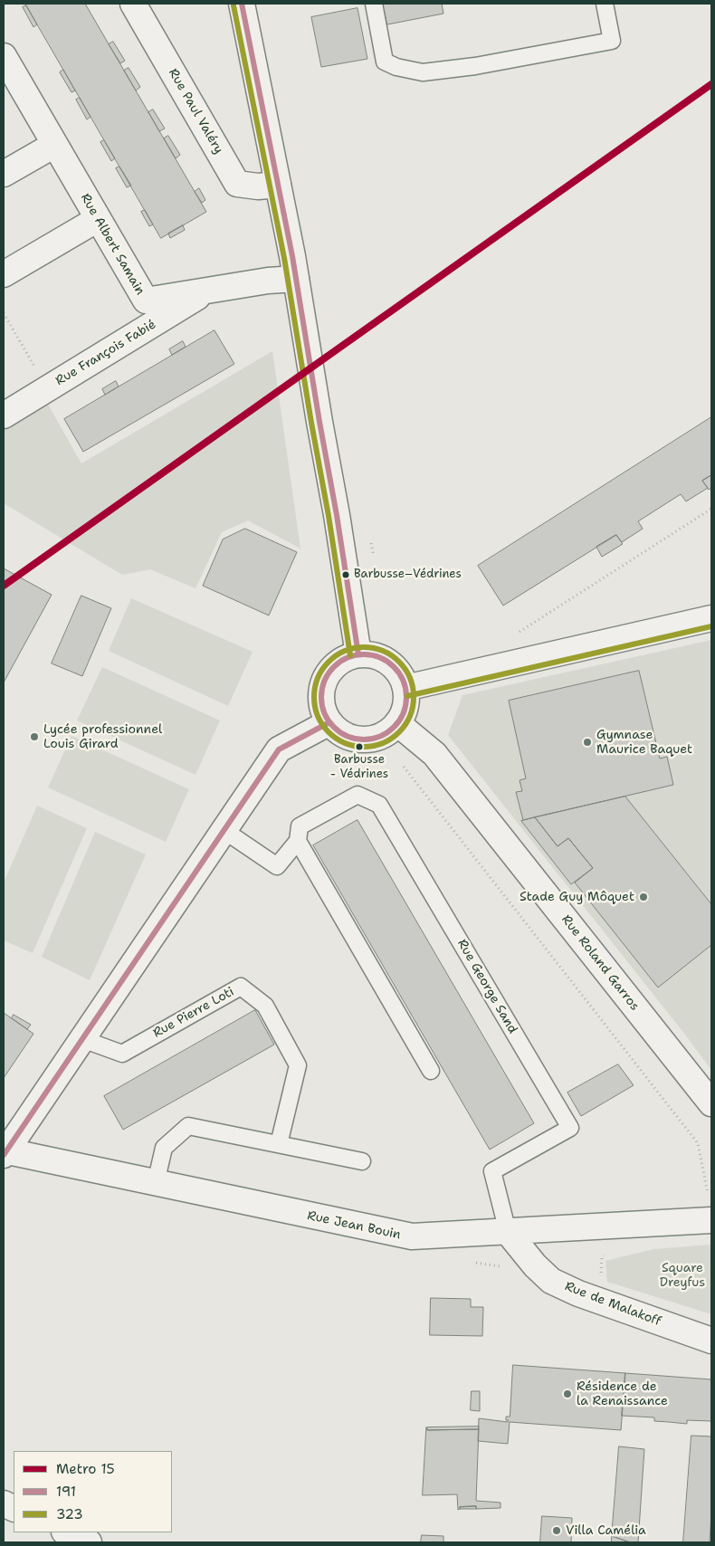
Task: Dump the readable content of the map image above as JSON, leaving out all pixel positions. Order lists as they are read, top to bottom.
{
  "streets": {
    "street": [
      "Rue Paul Valéry",
      "Rue Albert Samain",
      "Rue François Fabié",
      "Rue Roland Garros",
      "Rue Jean Bouin",
      "Rue de Malakoff"
    ],
    "lane": ["Rue George Sand", "Rue Pierre Loti"]
  },
  "crossings": [
    ["Rue Albert Samain", "Rue François Fabié"],
    ["Rue George Sand", "Rue Jean Bouin"],
    ["Rue George Sand", "Rue de Malakoff"],
    ["Rue Jean Bouin", "Rue de Malakoff"]
  ],
  "parks": ["Square Dreyfus"],
  "places": [
    "Barbusse–Védrines",
    "Lycée professionnel Louis Girard",
    "Gymnase Maurice Baquet",
    "Barbusse - Védrines",
    "Stade Guy Môquet",
    "Résidence de la Renaissance",
    "Villa Camélia"
  ],
  "lines": ["transit line 191", "transit line 323", "metro line 15"],
  "legend": ["Metro 15", "191", "323"]
}
